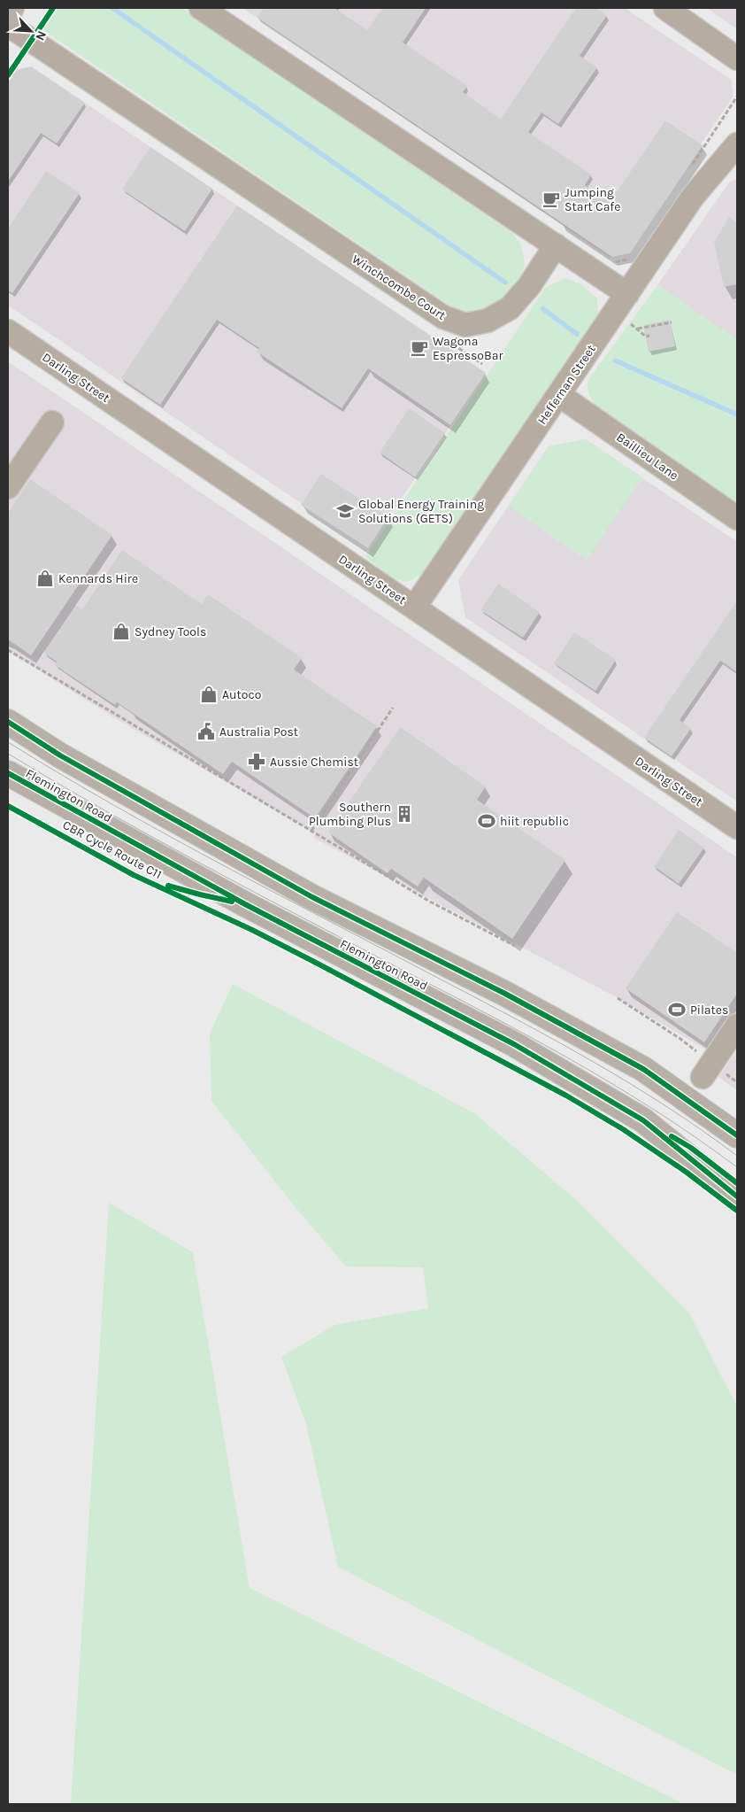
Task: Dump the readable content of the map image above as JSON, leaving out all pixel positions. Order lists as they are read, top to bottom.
{
  "streets": {
    "main road": ["Flemington Road"],
    "street": [
      "Winchcombe Court",
      "Darling Street",
      "Heffernan Street",
      "Baillieu Lane"
    ],
    "cycle path": ["CBR Cycle Route C11"]
  },
  "crossings": [
    ["Darling Street", "Heffernan Street"],
    ["Heffernan Street", "Baillieu Lane"]
  ],
  "places": {
    "cafe": ["Jumping Start Cafe", "Wagona EspressoBar"],
    "school or university": ["Global Energy Training Solutions (GETS)"],
    "shop": ["Kennards Hire", "Sydney Tools", "Autoco"],
    "public building": ["Australia Post"],
    "pharmacy": ["Aussie Chemist"],
    "building": ["Southern Plumbing Plus"],
    "sports": ["hiit republic", "Pilates"]
  },
  "north": "bottom right"
}
